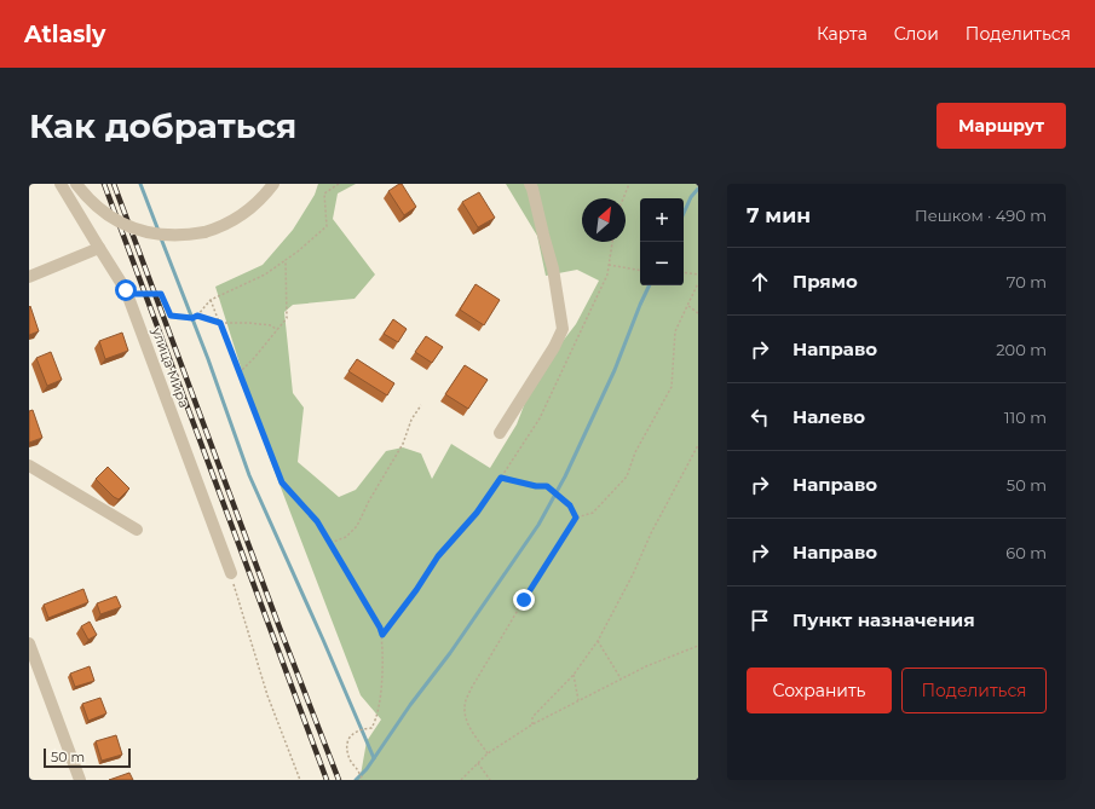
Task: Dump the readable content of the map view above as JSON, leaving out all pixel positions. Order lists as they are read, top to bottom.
{
  "streets": {
    "street": ["улица Мира"]
  },
  "scale_bar": "50 m",
  "north": "top right",
  "page": {
    "header": "Atlasly",
    "nav": ["Карта", "Слои", "Поделиться"],
    "buttons": [
      "Маршрут",
      ["Сохранить", "Поделиться"]
    ],
    "title": "Как добраться",
    "heading": ["7 мин", "Пешком · 490 m"],
    "map_buttons": ["+", "−"],
    "list": [
      ["Прямо", "70 m"],
      ["Направо", "200 m"],
      ["Налево", "110 m"],
      ["Направо", "50 m"],
      ["Направо", "60 m"],
      "Пункт назначения"
    ],
    "scale": "50 m"
  }
}
